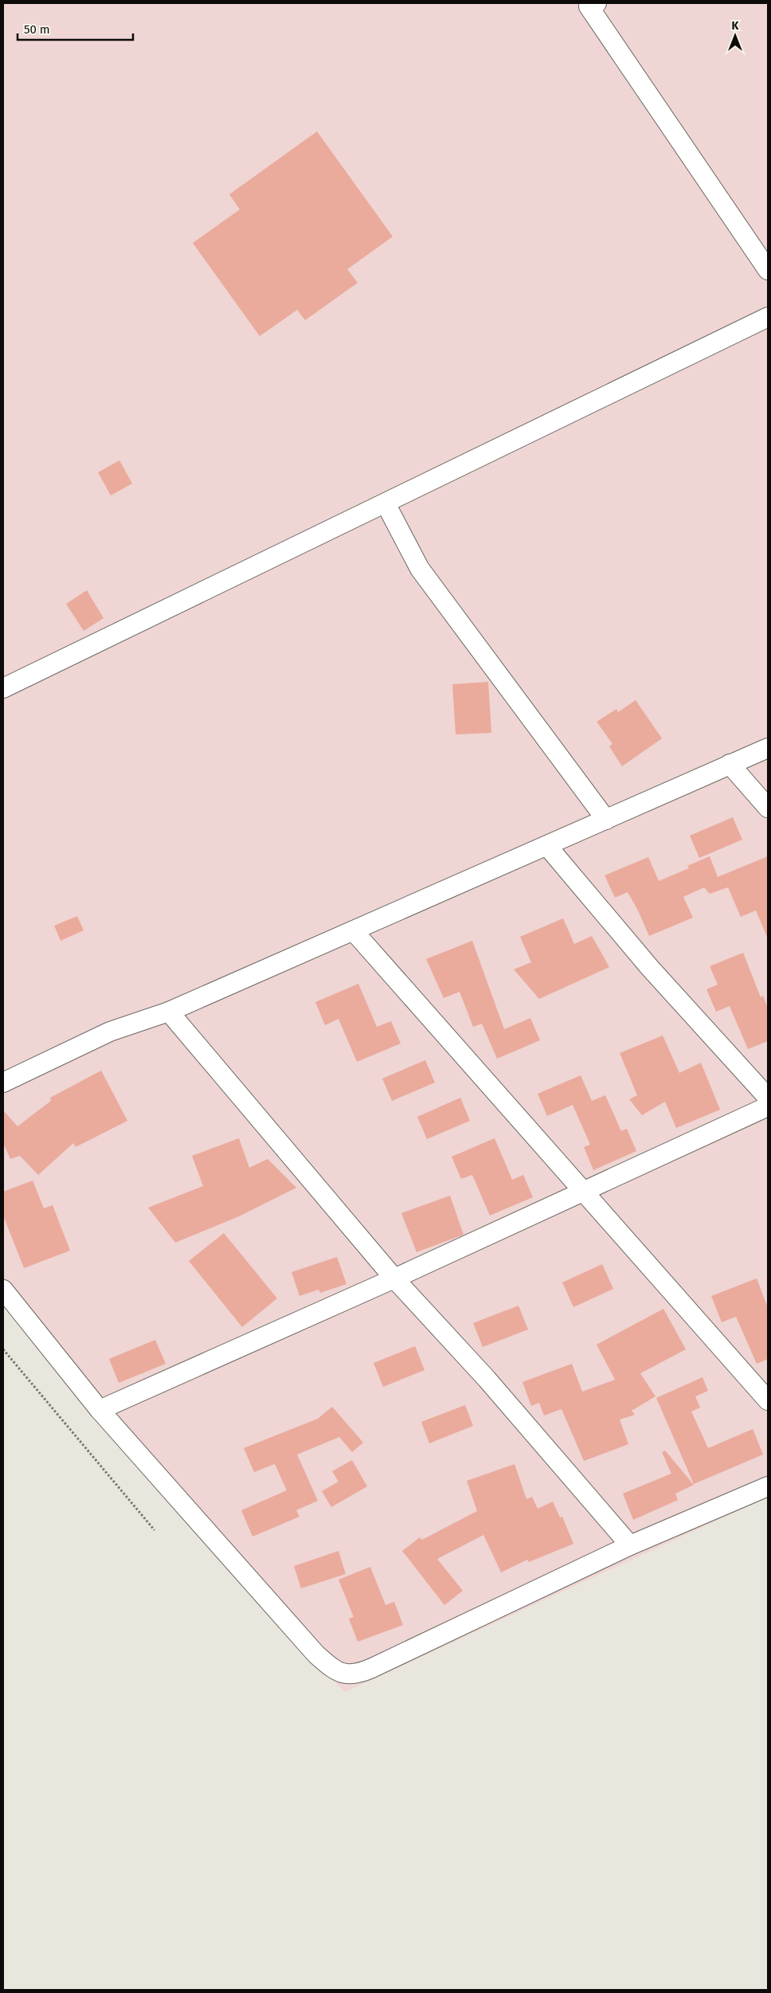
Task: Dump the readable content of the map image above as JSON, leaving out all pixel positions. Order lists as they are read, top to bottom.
{
  "scale_bar": "50 m",
  "north": "top"
}
